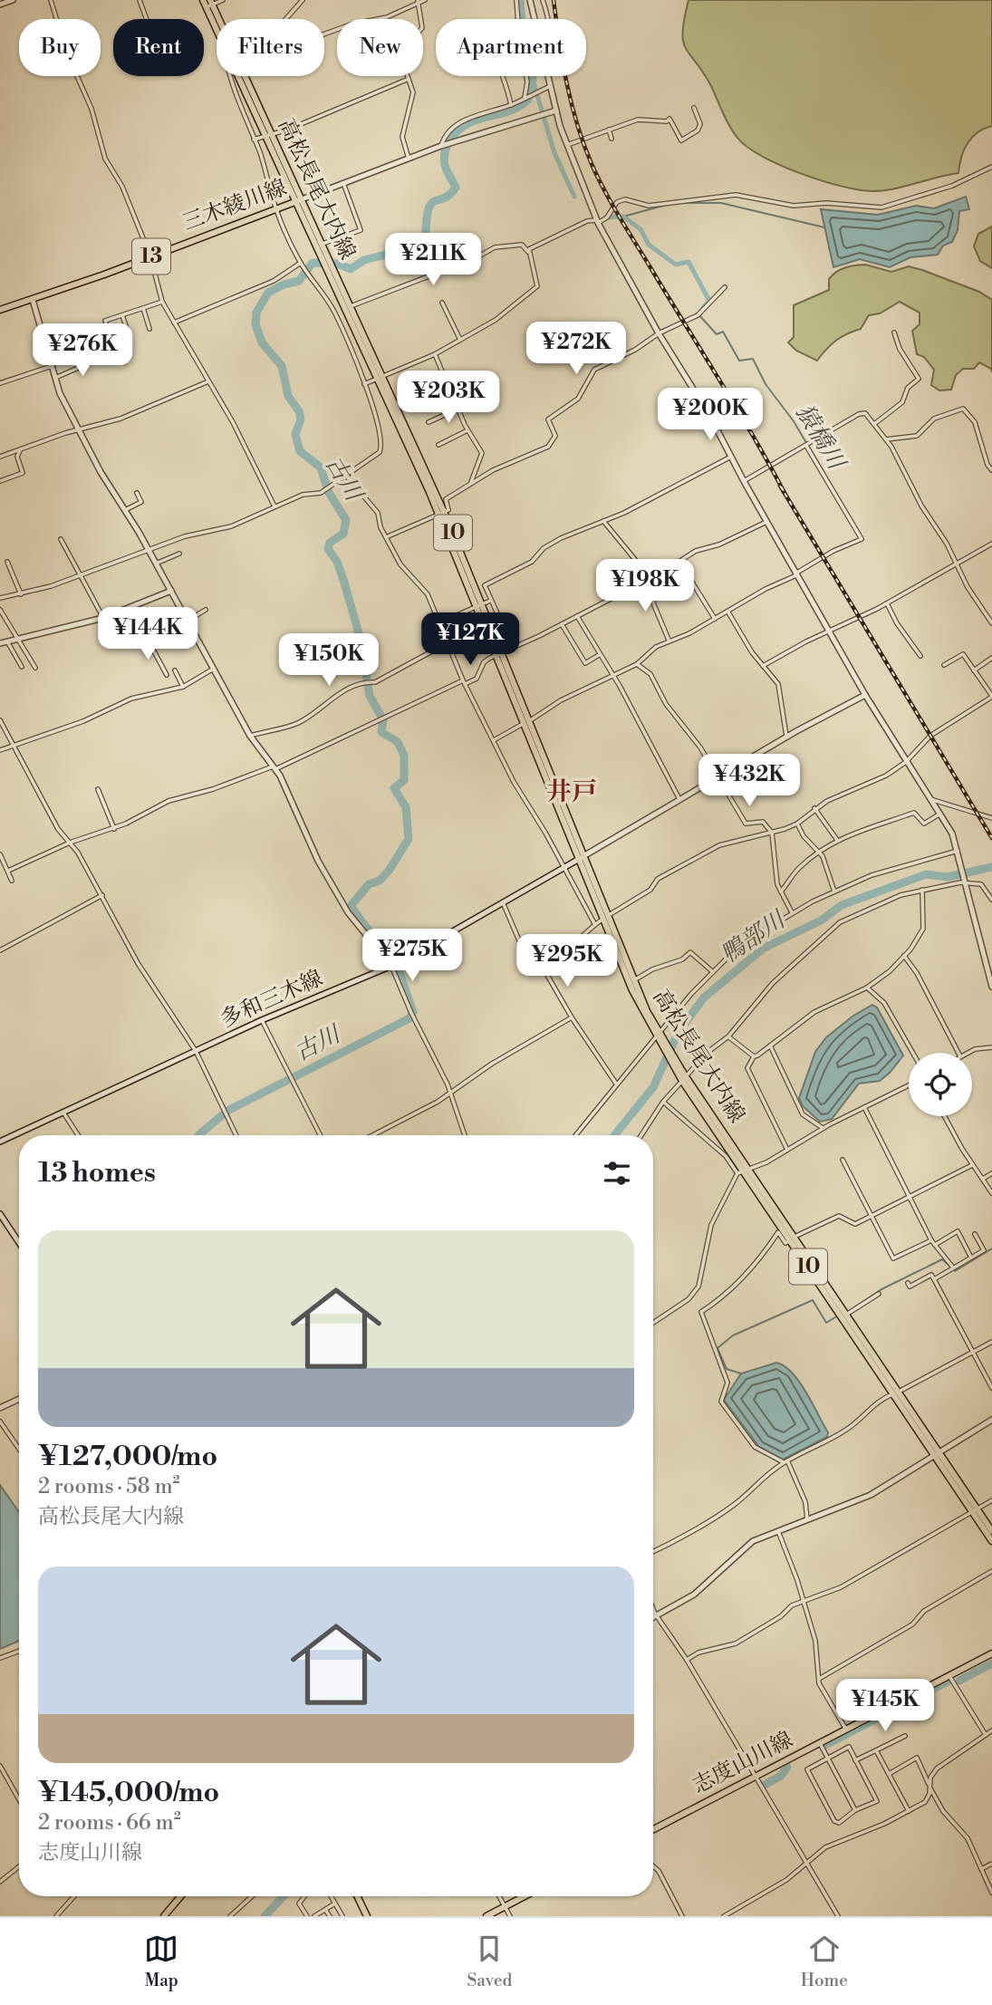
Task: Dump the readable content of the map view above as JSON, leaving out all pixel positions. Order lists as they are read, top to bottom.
{
  "streets": {
    "main road": [
      "高松長尾大内線",
      "三木綾川線",
      "13",
      "10",
      "志度山川線"
    ],
    "street": ["多和三木線"]
  },
  "crossings": [
    ["高松長尾大内線", "三木綾川線"],
    ["高松長尾大内線", "多和三木線"]
  ],
  "districts": ["井戸"],
  "water": ["猿橋川", "古川", "鴨部川"],
  "page": {
    "chip": [
      "Buy",
      "Rent",
      "Filters",
      "New",
      "Apartment"
    ],
    "price": [
      "¥211K",
      "¥272K",
      "¥276K",
      "¥203K",
      "¥200K",
      "¥198K",
      "¥144K",
      "¥127K",
      "¥150K",
      "¥432K",
      "¥275K",
      "¥295K",
      "¥145K"
    ],
    "heading": "13 homes",
    "list": [
      {
        "name": "¥127,000/mo",
        "note": "2 rooms · 58 m² · 高松長尾大内線"
      },
      {
        "name": "¥145,000/mo",
        "note": "2 rooms · 66 m² · 志度山川線"
      }
    ],
    "tabs": ["Map", "Saved", "Home"]
  }
}
